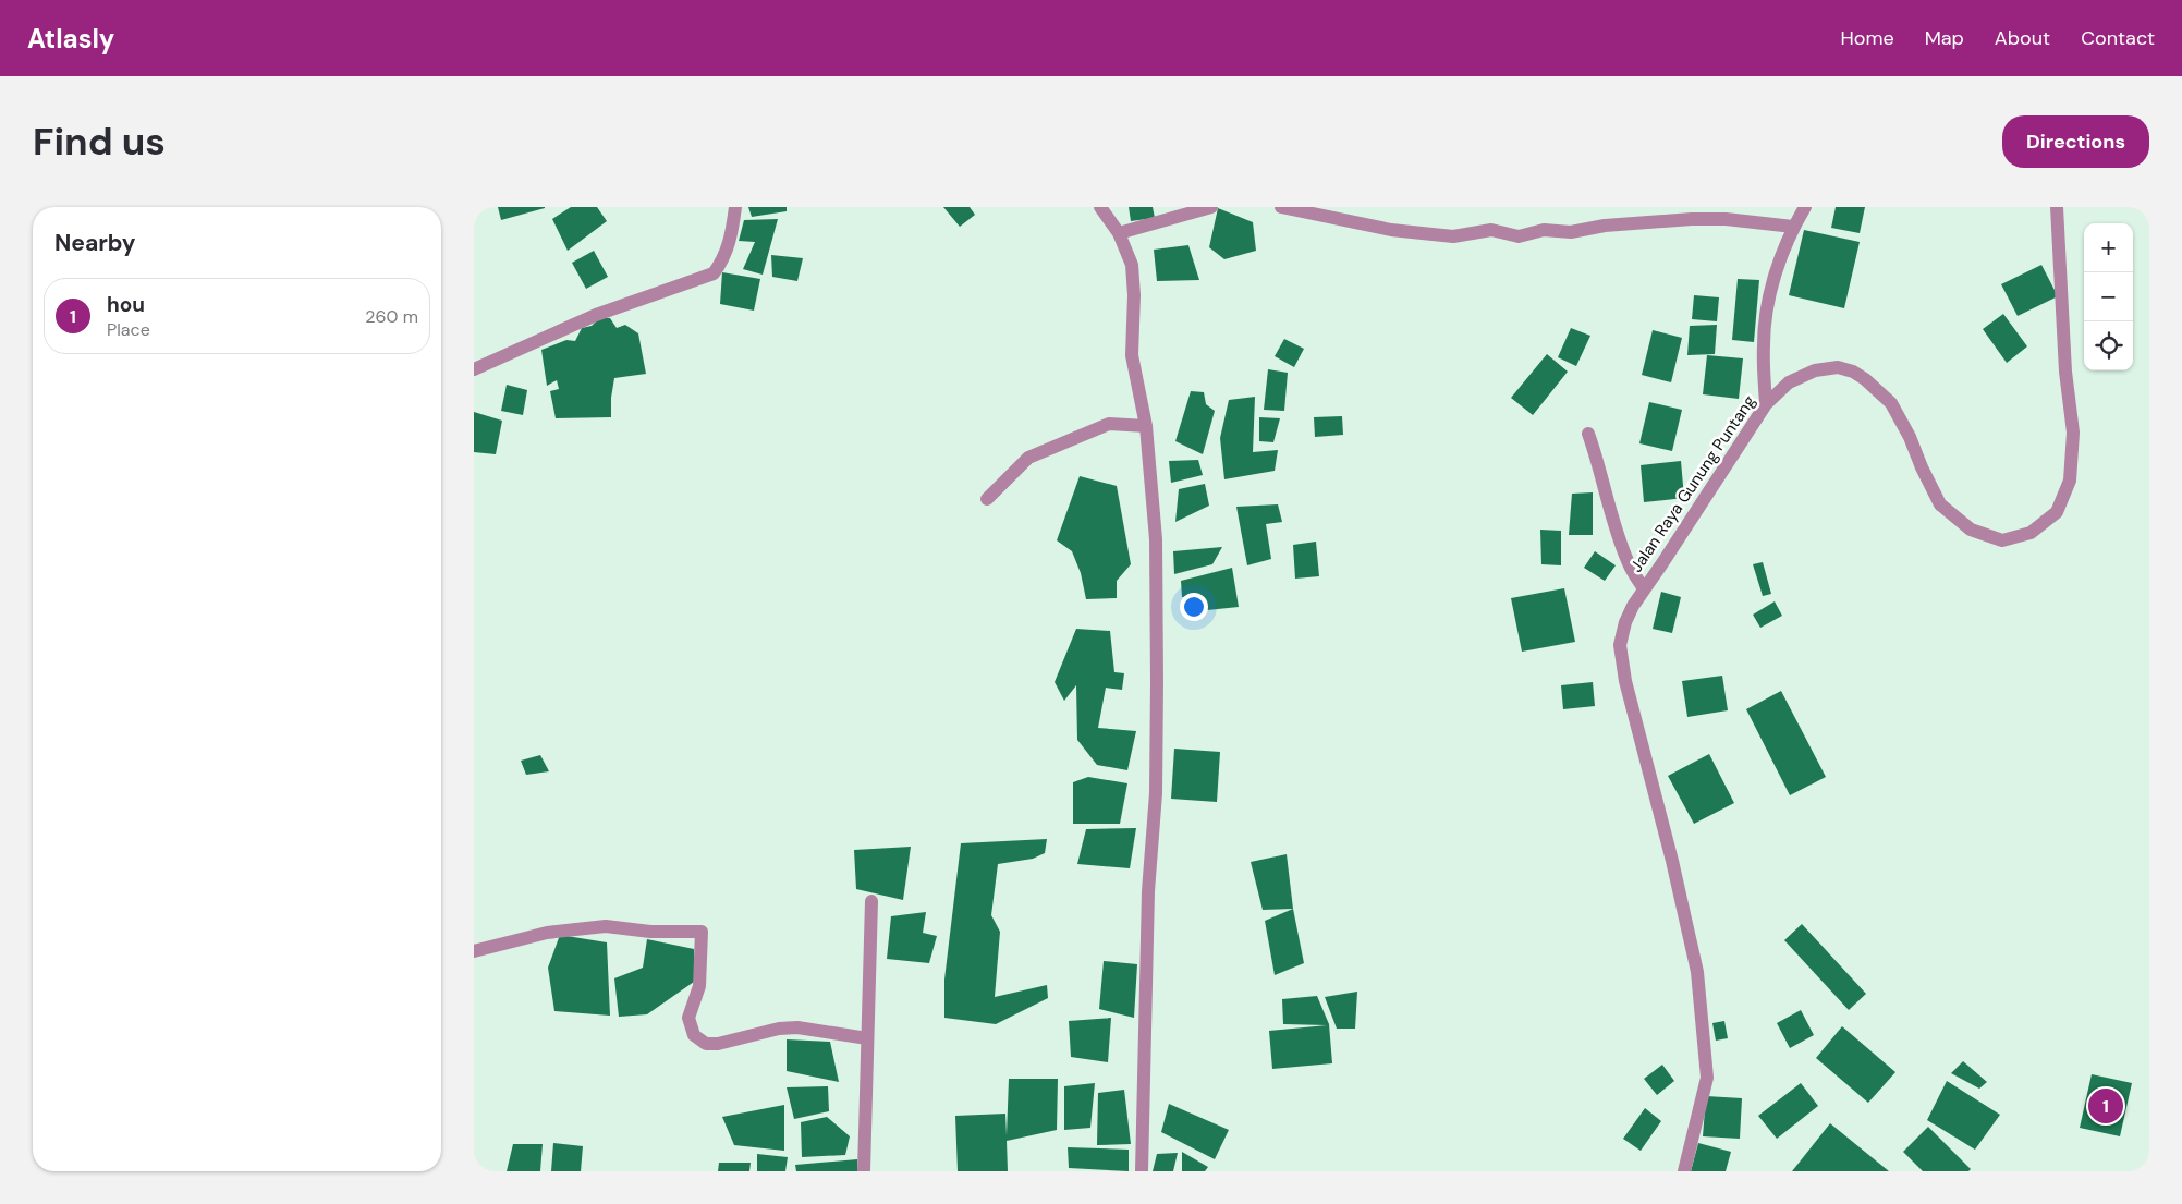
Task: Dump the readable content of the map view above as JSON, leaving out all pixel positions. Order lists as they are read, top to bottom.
{
  "streets": {
    "street": ["Jalan Raya Gunung Puntang"]
  },
  "page": {
    "header": "Atlasly",
    "nav": [
      "Home",
      "Map",
      "About",
      "Contact"
    ],
    "buttons": "Directions",
    "title": "Find us",
    "heading": "Nearby",
    "map_buttons": ["+", "−"],
    "list": [
      {
        "mark": "1",
        "name": "hou",
        "note": "Place",
        "value": "260 m"
      }
    ],
    "pins": "1"
  }
}
